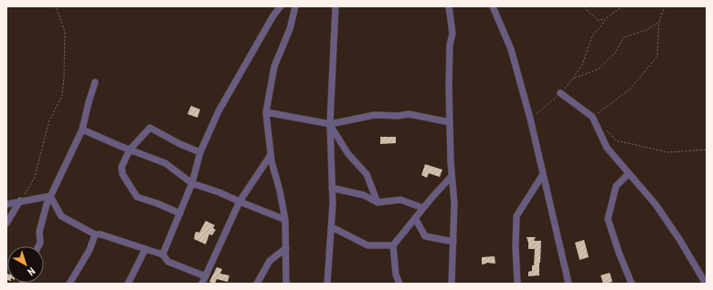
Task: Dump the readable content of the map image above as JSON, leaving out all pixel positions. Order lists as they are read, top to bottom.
{
  "north": "bottom right"
}
